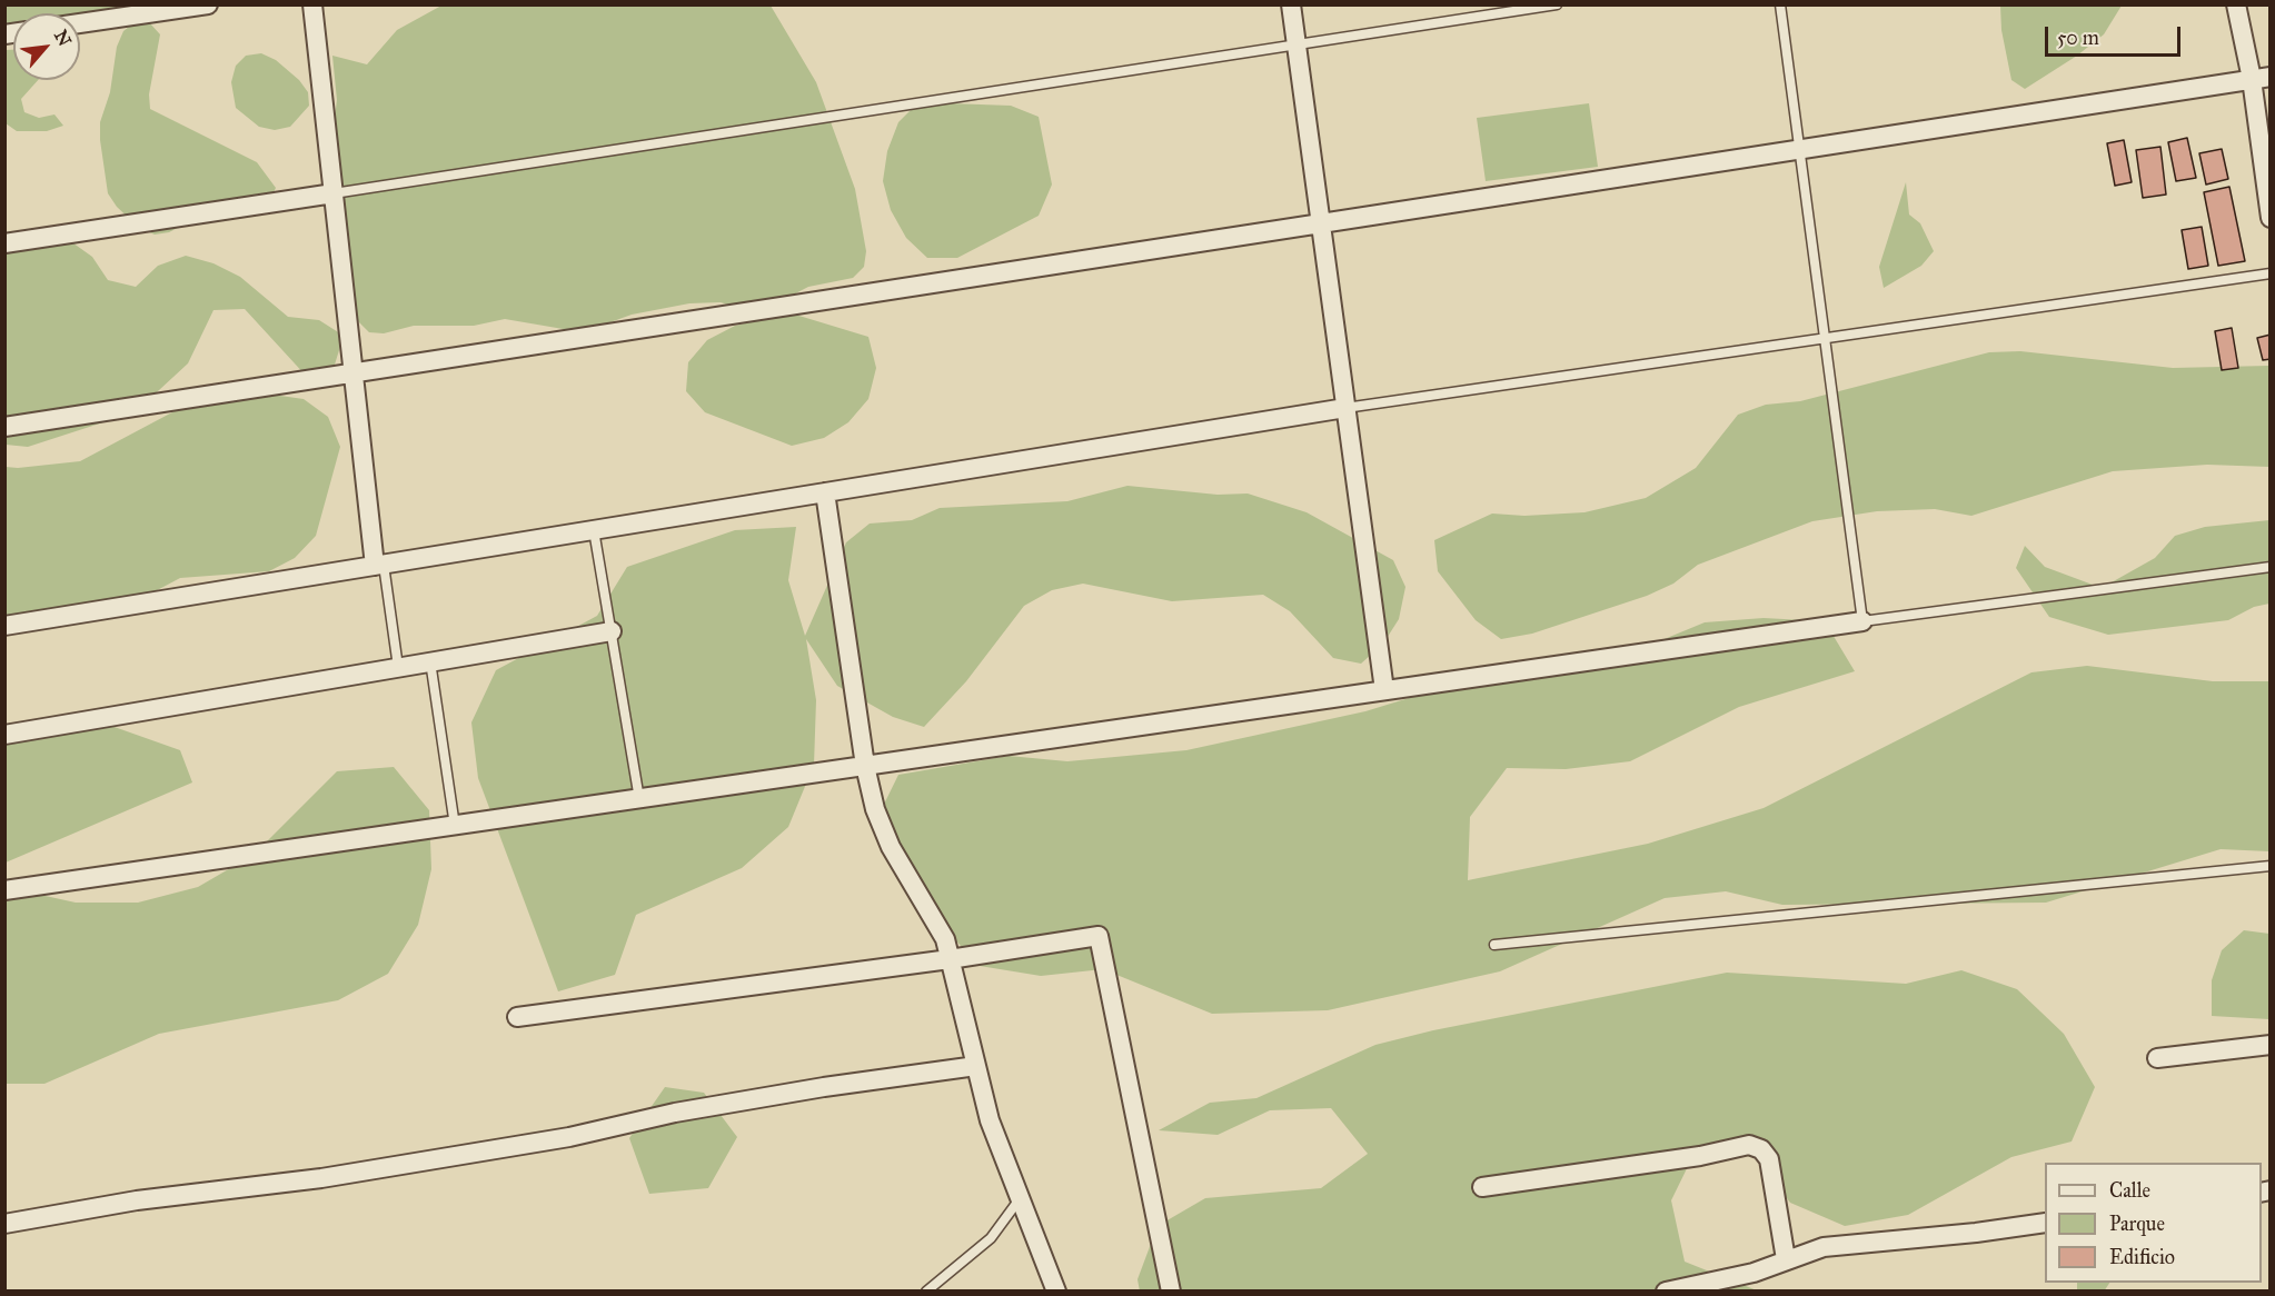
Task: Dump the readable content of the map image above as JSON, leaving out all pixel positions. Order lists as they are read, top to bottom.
{
  "legend": ["Calle", "Parque", "Edificio"],
  "scale_bar": "50 m",
  "north": "top right"
}
